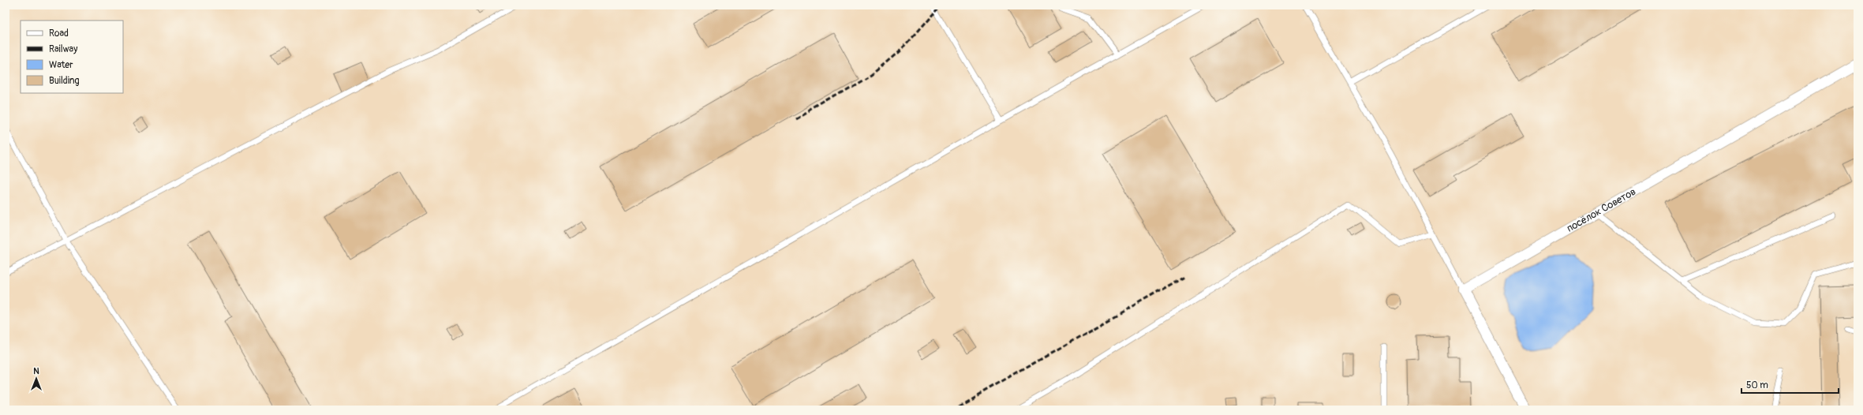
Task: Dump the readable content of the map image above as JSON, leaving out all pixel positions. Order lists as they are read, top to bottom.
{
  "streets": {
    "street": ["посёлок Советов"]
  },
  "legend": [
    "Road",
    "Railway",
    "Water",
    "Building"
  ],
  "scale_bar": "50 m",
  "north": "top"
}
